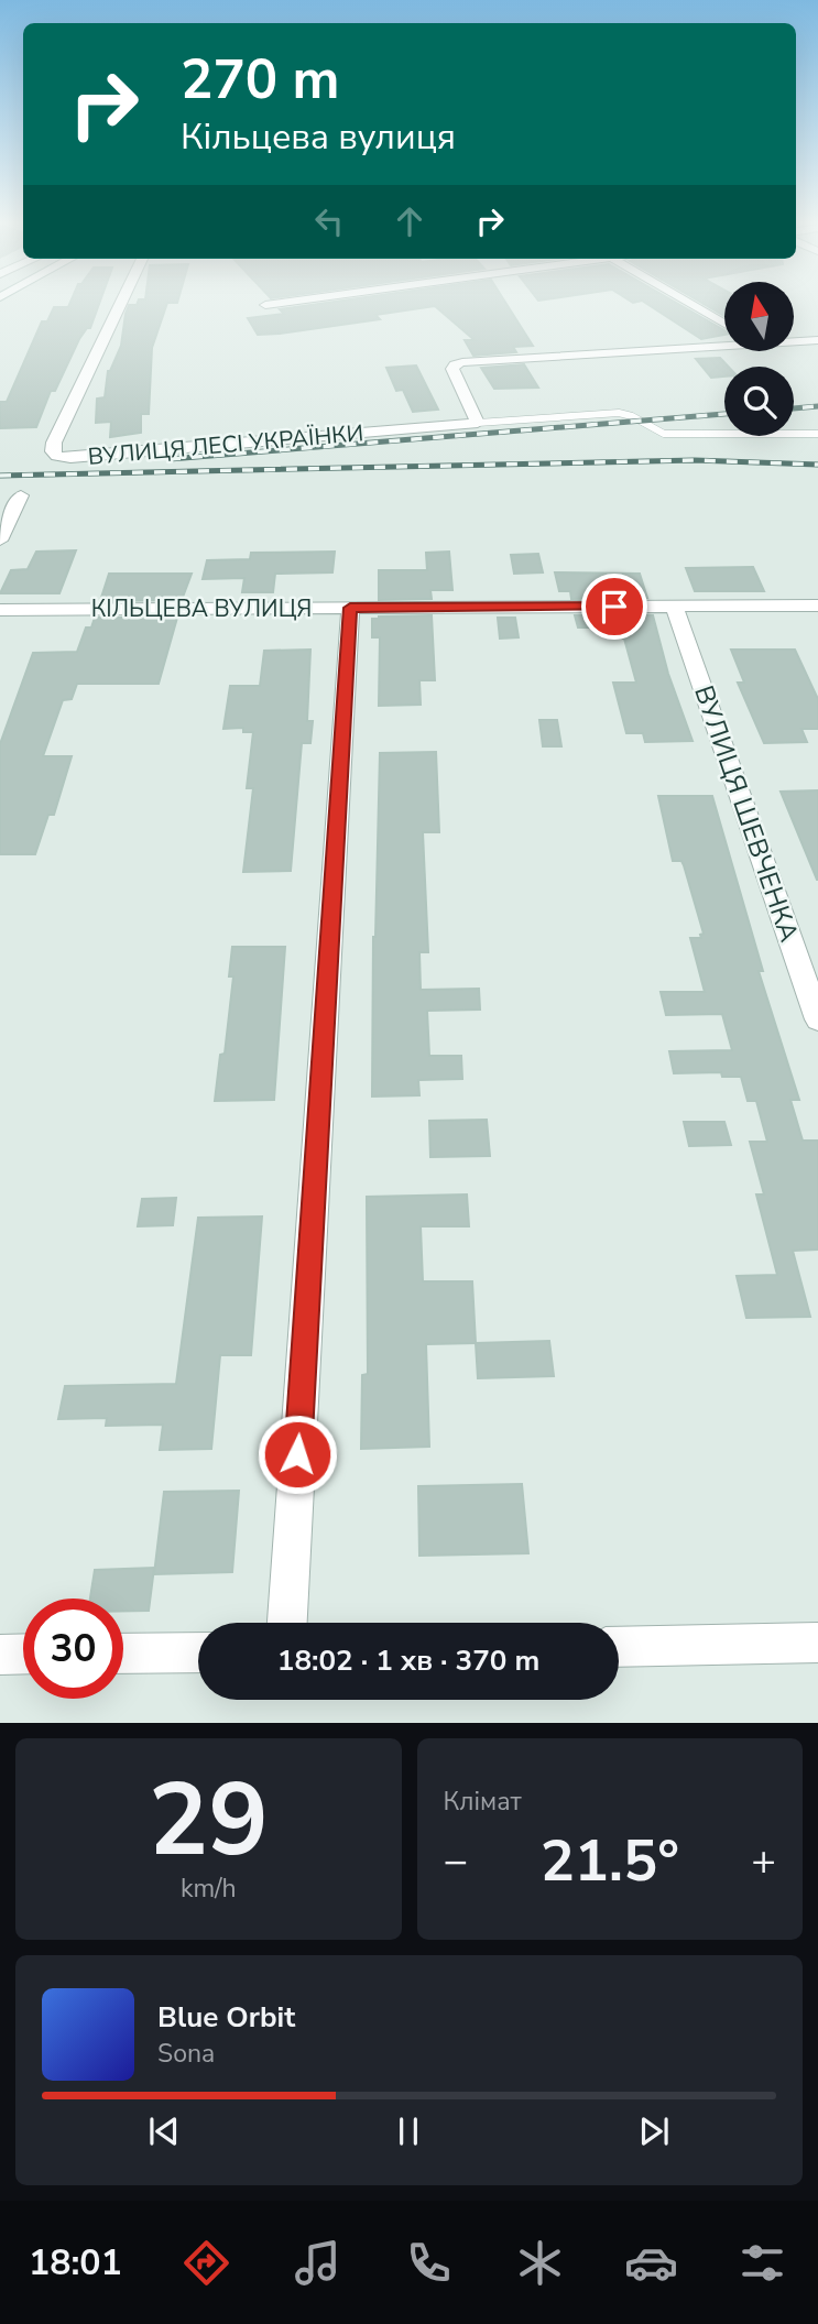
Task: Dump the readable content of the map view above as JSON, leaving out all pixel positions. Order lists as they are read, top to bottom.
{
  "streets": {
    "street": ["ВУЛИЦЯ ЛЕСІ УКРАЇНКИ", "КІЛЬЦЕВА ВУЛИЦЯ", "ВУЛИЦЯ ШЕВЧЕНКА"]
  },
  "crossings": [
    ["КІЛЬЦЕВА ВУЛИЦЯ", "ВУЛИЦЯ ШЕВЧЕНКА"]
  ],
  "north": "top",
  "page": {
    "turn": ["270 m", "Кільцева вулиця"],
    "limit": "30",
    "trip": "18:02 · 1 хв · 370 m",
    "tile": [
      ["29", "km/h"],
      "Клімат"
    ],
    "heat": ["−", "21.5°", "+"],
    "song": ["Blue Orbit", "Sona"],
    "tabs": "18:01"
  }
}
